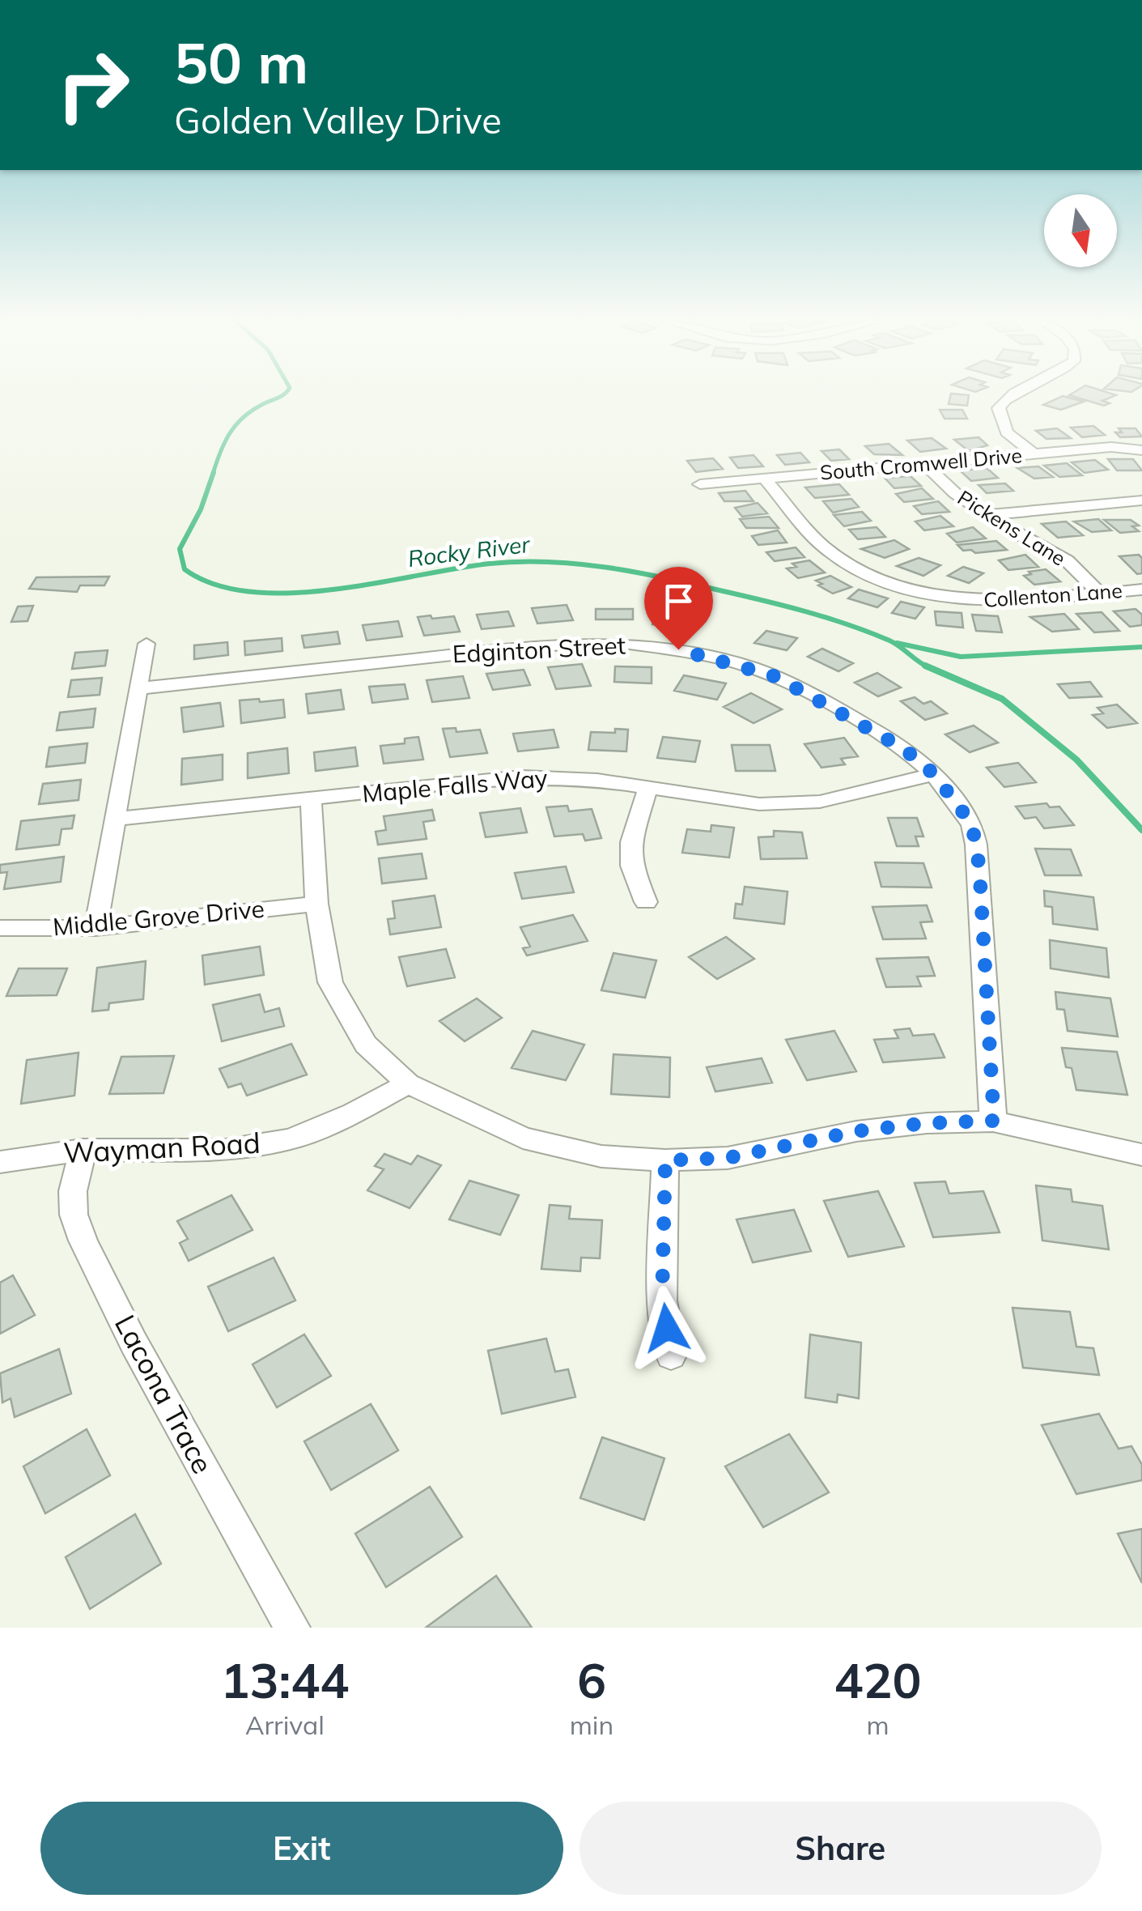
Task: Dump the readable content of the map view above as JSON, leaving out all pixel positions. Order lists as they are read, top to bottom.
{
  "streets": {
    "street": [
      "South Cromwell Drive",
      "Pickens Lane",
      "Collenton Lane",
      "Edginton Street",
      "Maple Falls Way",
      "Middle Grove Drive",
      "Wayman Road",
      "Lacona Trace"
    ]
  },
  "crossings": [
    ["South Cromwell Drive", "Pickens Lane"],
    ["South Cromwell Drive", "Collenton Lane"],
    ["Pickens Lane", "Collenton Lane"],
    ["Edginton Street", "Maple Falls Way"],
    ["Wayman Road", "Lacona Trace"]
  ],
  "water": ["Rocky River"],
  "north": "bottom",
  "page": {
    "turn": ["50 m", "Golden Valley Drive"],
    "eta": [
      "13:44",
      "Arrival",
      "6",
      "min",
      "420",
      "m"
    ],
    "buttons": ["Exit", "Share"]
  }
}
